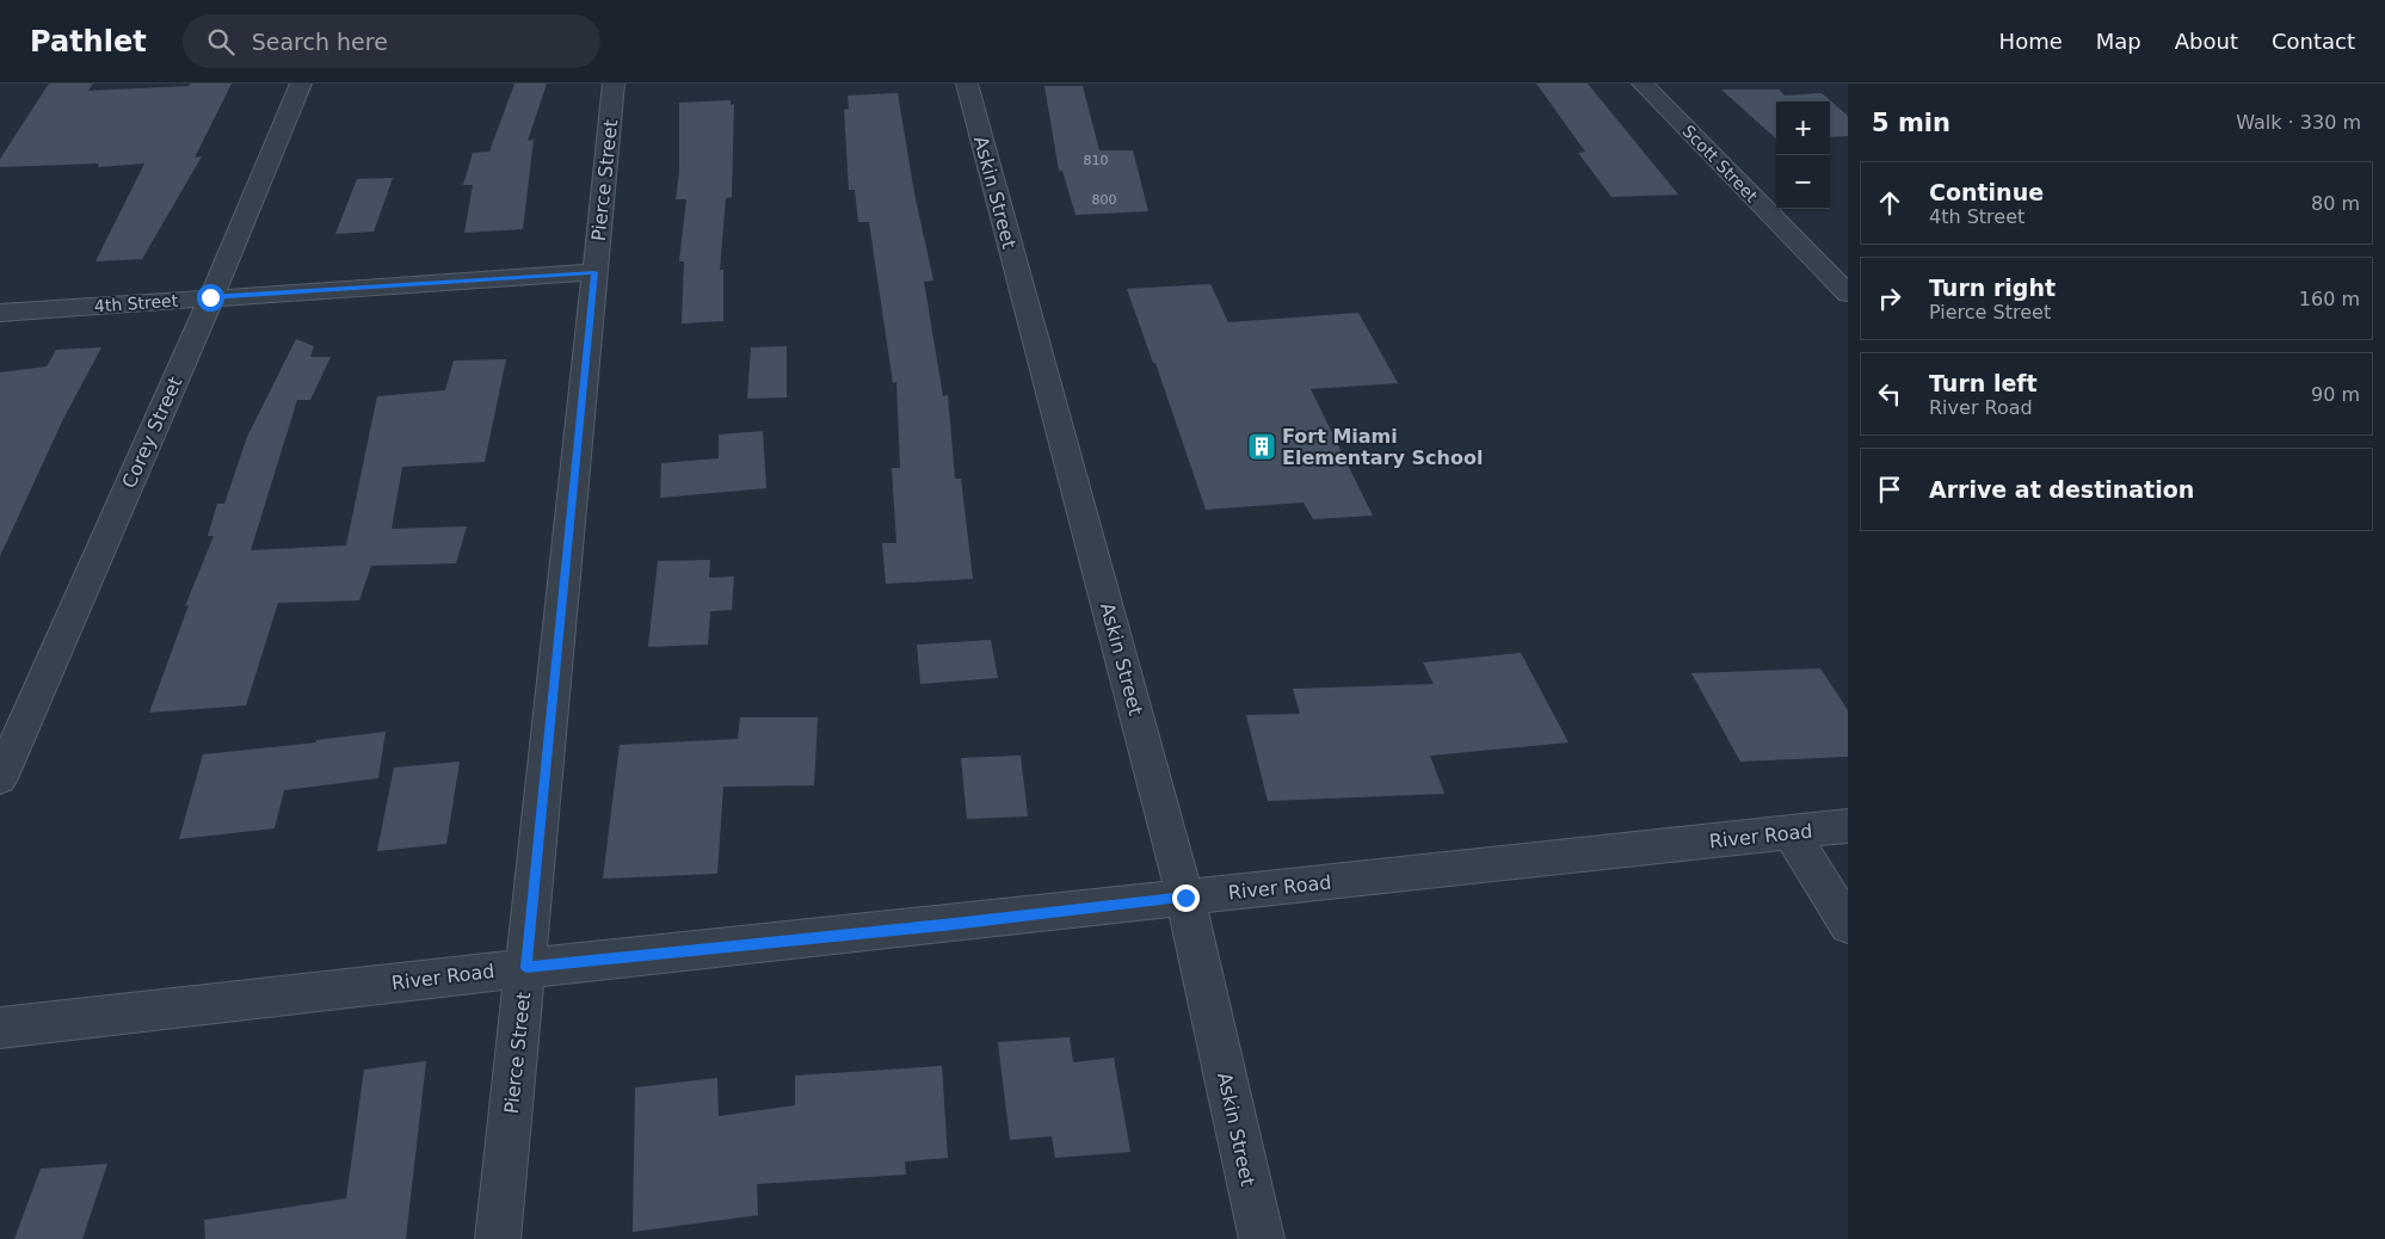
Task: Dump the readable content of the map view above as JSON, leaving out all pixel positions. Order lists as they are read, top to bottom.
{
  "streets": {
    "street": [
      "Scott Street",
      "Pierce Street",
      "Askin Street",
      "4th Street",
      "Corey Street",
      "River Road"
    ]
  },
  "crossings": [
    ["Pierce Street", "4th Street"],
    ["Pierce Street", "River Road"],
    ["Askin Street", "River Road"],
    ["4th Street", "Corey Street"]
  ],
  "places": {
    "building": ["Fort Miami Elementary School"]
  },
  "house_numbers": ["810", "800"],
  "page": {
    "header": "Pathlet",
    "search": "Search here",
    "nav": [
      "Home",
      "Map",
      "About",
      "Contact"
    ],
    "heading": ["5 min", "Walk · 330 m"],
    "map_buttons": ["+", "−"],
    "list": [
      ["Continue", "4th Street", "80 m"],
      ["Turn right", "Pierce Street", "160 m"],
      ["Turn left", "River Road", "90 m"],
      "Arrive at destination"
    ]
  }
}
